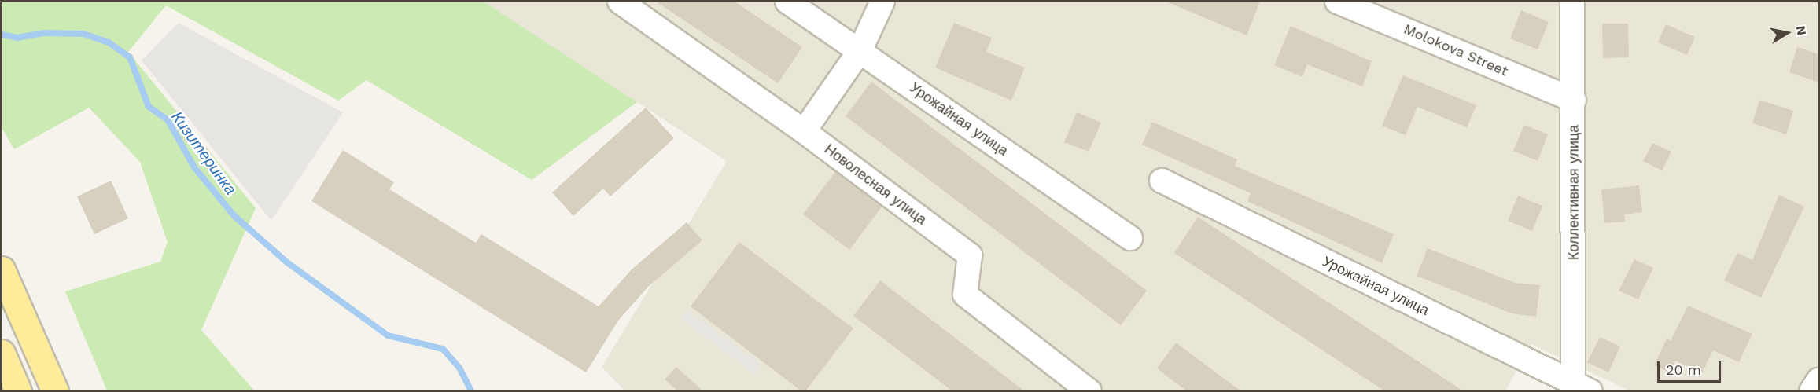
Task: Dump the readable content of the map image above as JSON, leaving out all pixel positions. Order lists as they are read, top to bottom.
{
  "streets": {
    "street": [
      "Molokova Street",
      "Урожайная улица",
      "Новолесная улица",
      "Коллективная улица"
    ]
  },
  "crossings": [
    ["Molokova Street", "Коллективная улица"],
    ["Урожайная улица", "Коллективная улица"]
  ],
  "water": ["Кизитеринка"],
  "scale_bar": "20 m",
  "north": "right"
}
